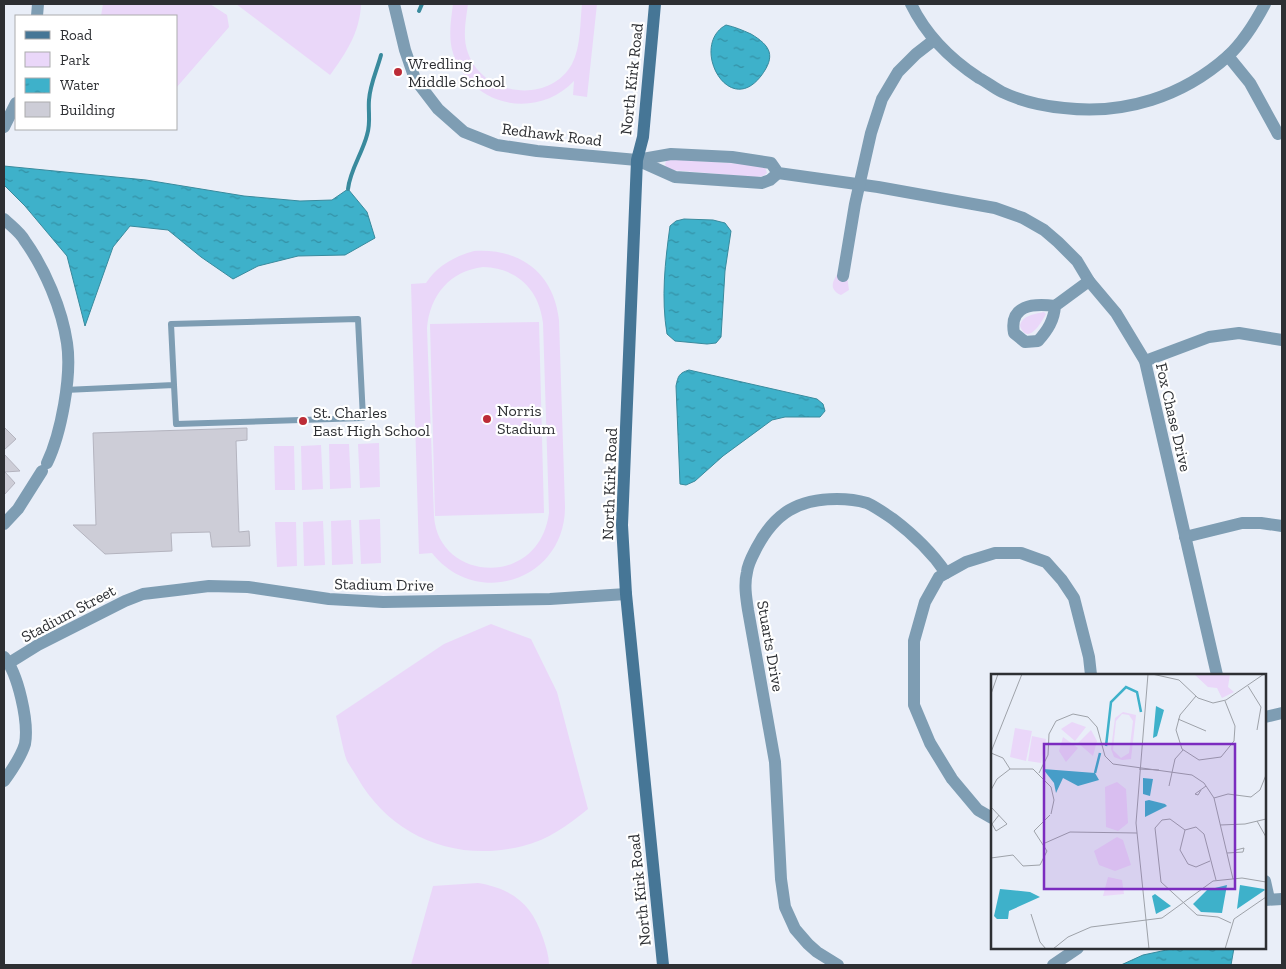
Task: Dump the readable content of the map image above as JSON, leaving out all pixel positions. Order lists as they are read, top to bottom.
{
  "streets": {
    "main road": ["North Kirk Road"],
    "street": [
      "Redhawk Road",
      "Fox Chase Drive",
      "Stadium Drive",
      "Stadium Street",
      "Stuarts Drive"
    ]
  },
  "crossings": [
    ["North Kirk Road", "Redhawk Road"],
    ["North Kirk Road", "Fox Chase Drive"],
    ["North Kirk Road", "Stadium Drive"],
    ["Redhawk Road", "Fox Chase Drive"],
    ["Stadium Drive", "Stadium Street"]
  ],
  "places": ["Wredling Middle School", "Norris Stadium", "St. Charles East High School"],
  "legend": [
    "Road",
    "Park",
    "Water",
    "Building"
  ]
}
